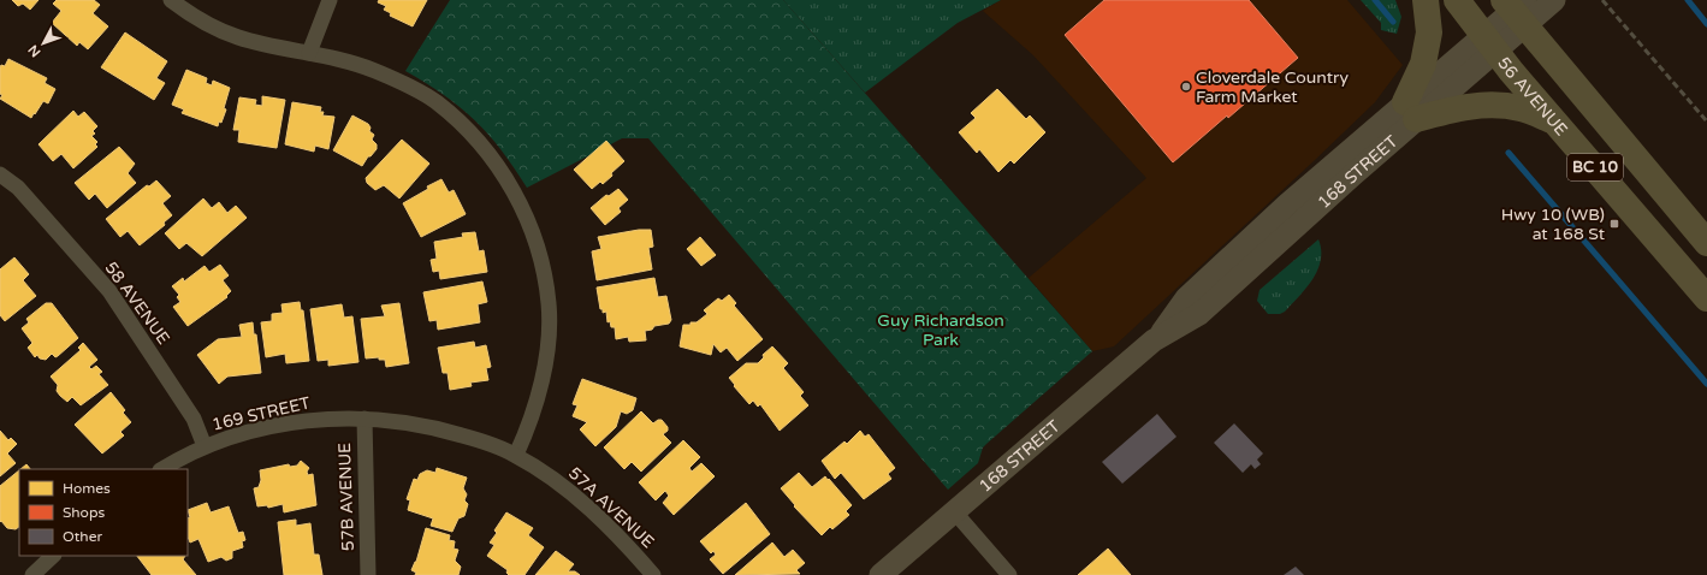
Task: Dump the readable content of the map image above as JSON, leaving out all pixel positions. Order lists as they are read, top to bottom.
{
  "streets": {
    "highway": ["56 AVENUE", "BC 10"],
    "main road": ["168 STREET"],
    "street": [
      "58 AVENUE",
      "169 STREET",
      "57B AVENUE",
      "57A AVENUE"
    ]
  },
  "crossings": [
    ["56 AVENUE", "168 STREET"],
    ["BC 10", "168 STREET"],
    ["58 AVENUE", "169 STREET"],
    ["169 STREET", "57B AVENUE"],
    ["169 STREET", "57A AVENUE"]
  ],
  "parks": ["Guy Richardson Park"],
  "places": {
    "other": ["Cloverdale Country Farm Market"],
    "transit": ["Hwy 10 (WB) at 168 St"]
  },
  "legend": ["Homes", "Shops", "Other"],
  "north": "bottom left"
}
